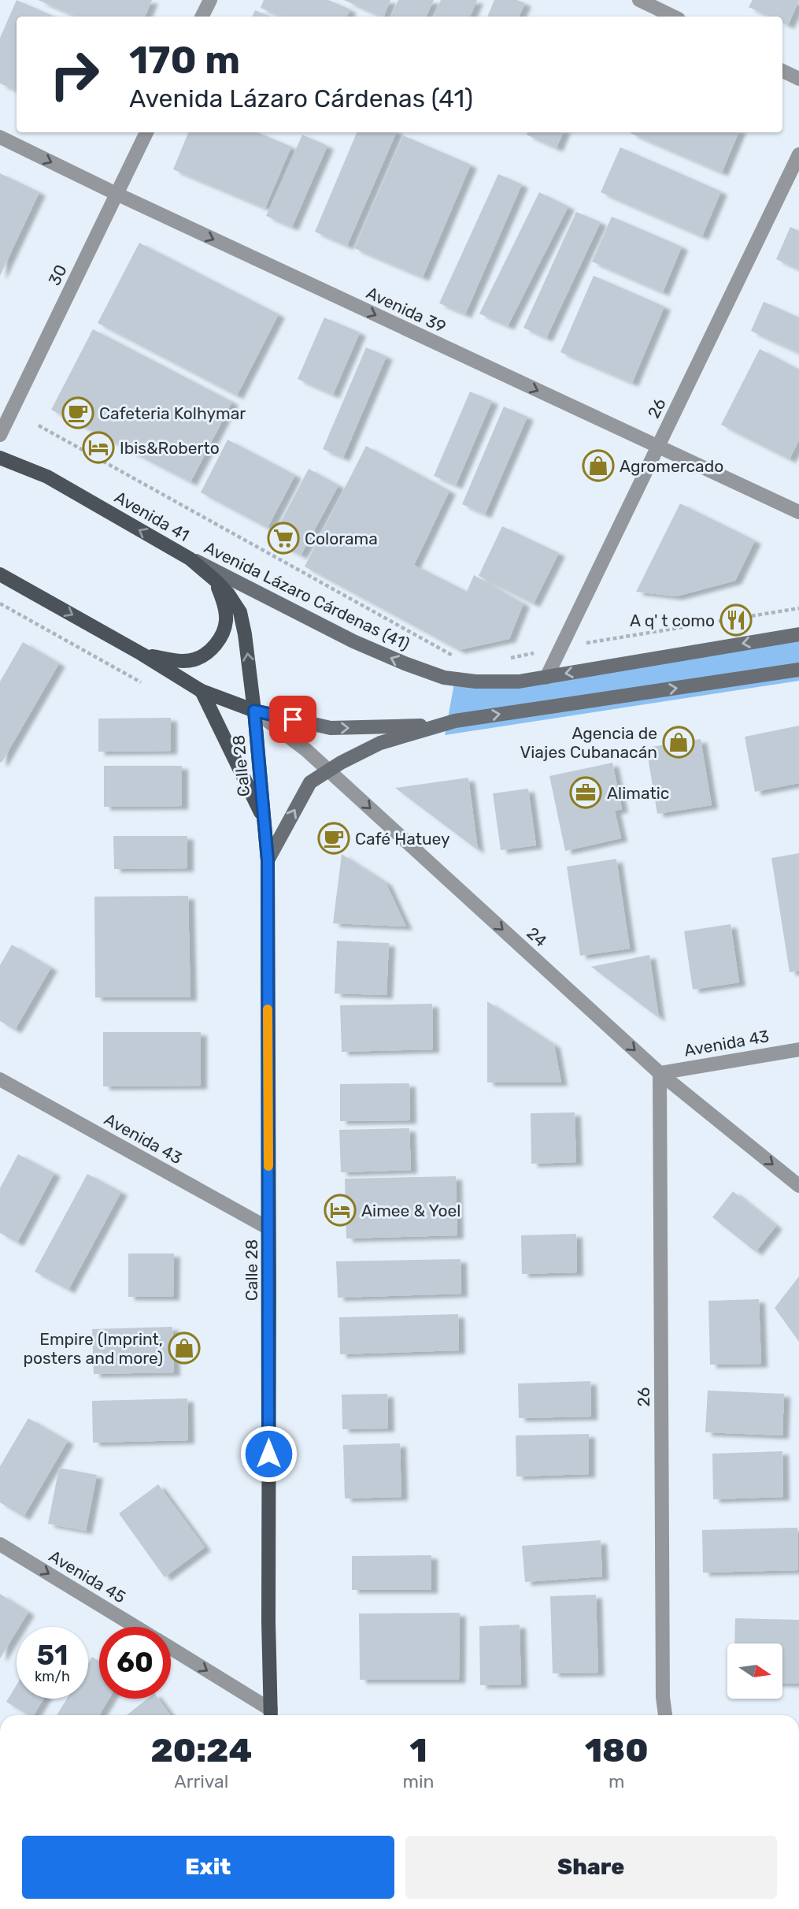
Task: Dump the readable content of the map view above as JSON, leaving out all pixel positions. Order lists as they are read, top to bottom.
{
  "streets": {
    "main road": ["Avenida 41", "Avenida Lázaro Cárdenas (41)", "Calle 28"],
    "street": [
      "30",
      "Avenida 39",
      "26",
      "24",
      "Avenida 43",
      "Avenida 45"
    ]
  },
  "crossings": [
    ["30", "Avenida 39"],
    ["Avenida 39", "26"],
    ["26", "Avenida Lázaro Cárdenas (41)"],
    ["26", "24"],
    ["26", "Avenida 43"],
    ["Avenida 41", "Avenida Lázaro Cárdenas (41)"],
    ["Avenida 41", "Calle 28"],
    ["Avenida 41", "24"],
    ["Calle 28", "24"],
    ["Calle 28", "Avenida 43"],
    ["Calle 28", "Avenida 45"],
    ["24", "Avenida 43"]
  ],
  "one_way": ["Avenida 39", "24", "Avenida 45"],
  "places": {
    "cafe": ["Cafeteria Kolhymar", "Café Hatuey"],
    "hotel": ["Ibis&Roberto", "Aimee & Yoel"],
    "shop": ["Agromercado", "Agencia de Viajes Cubanacán", "Empire (Imprint, posters and more)"],
    "supermarket": ["Colorama"],
    "restaurant": ["A q' t como"],
    "office": ["Alimatic"]
  },
  "north": "right",
  "page": {
    "turn": ["170 m", "Avenida Lázaro Cárdenas (41)"],
    "speed": "51 km/h",
    "limit": "60",
    "eta": [
      "20:24",
      "Arrival",
      "1",
      "min",
      "180",
      "m"
    ],
    "buttons": ["Exit", "Share"]
  }
}
